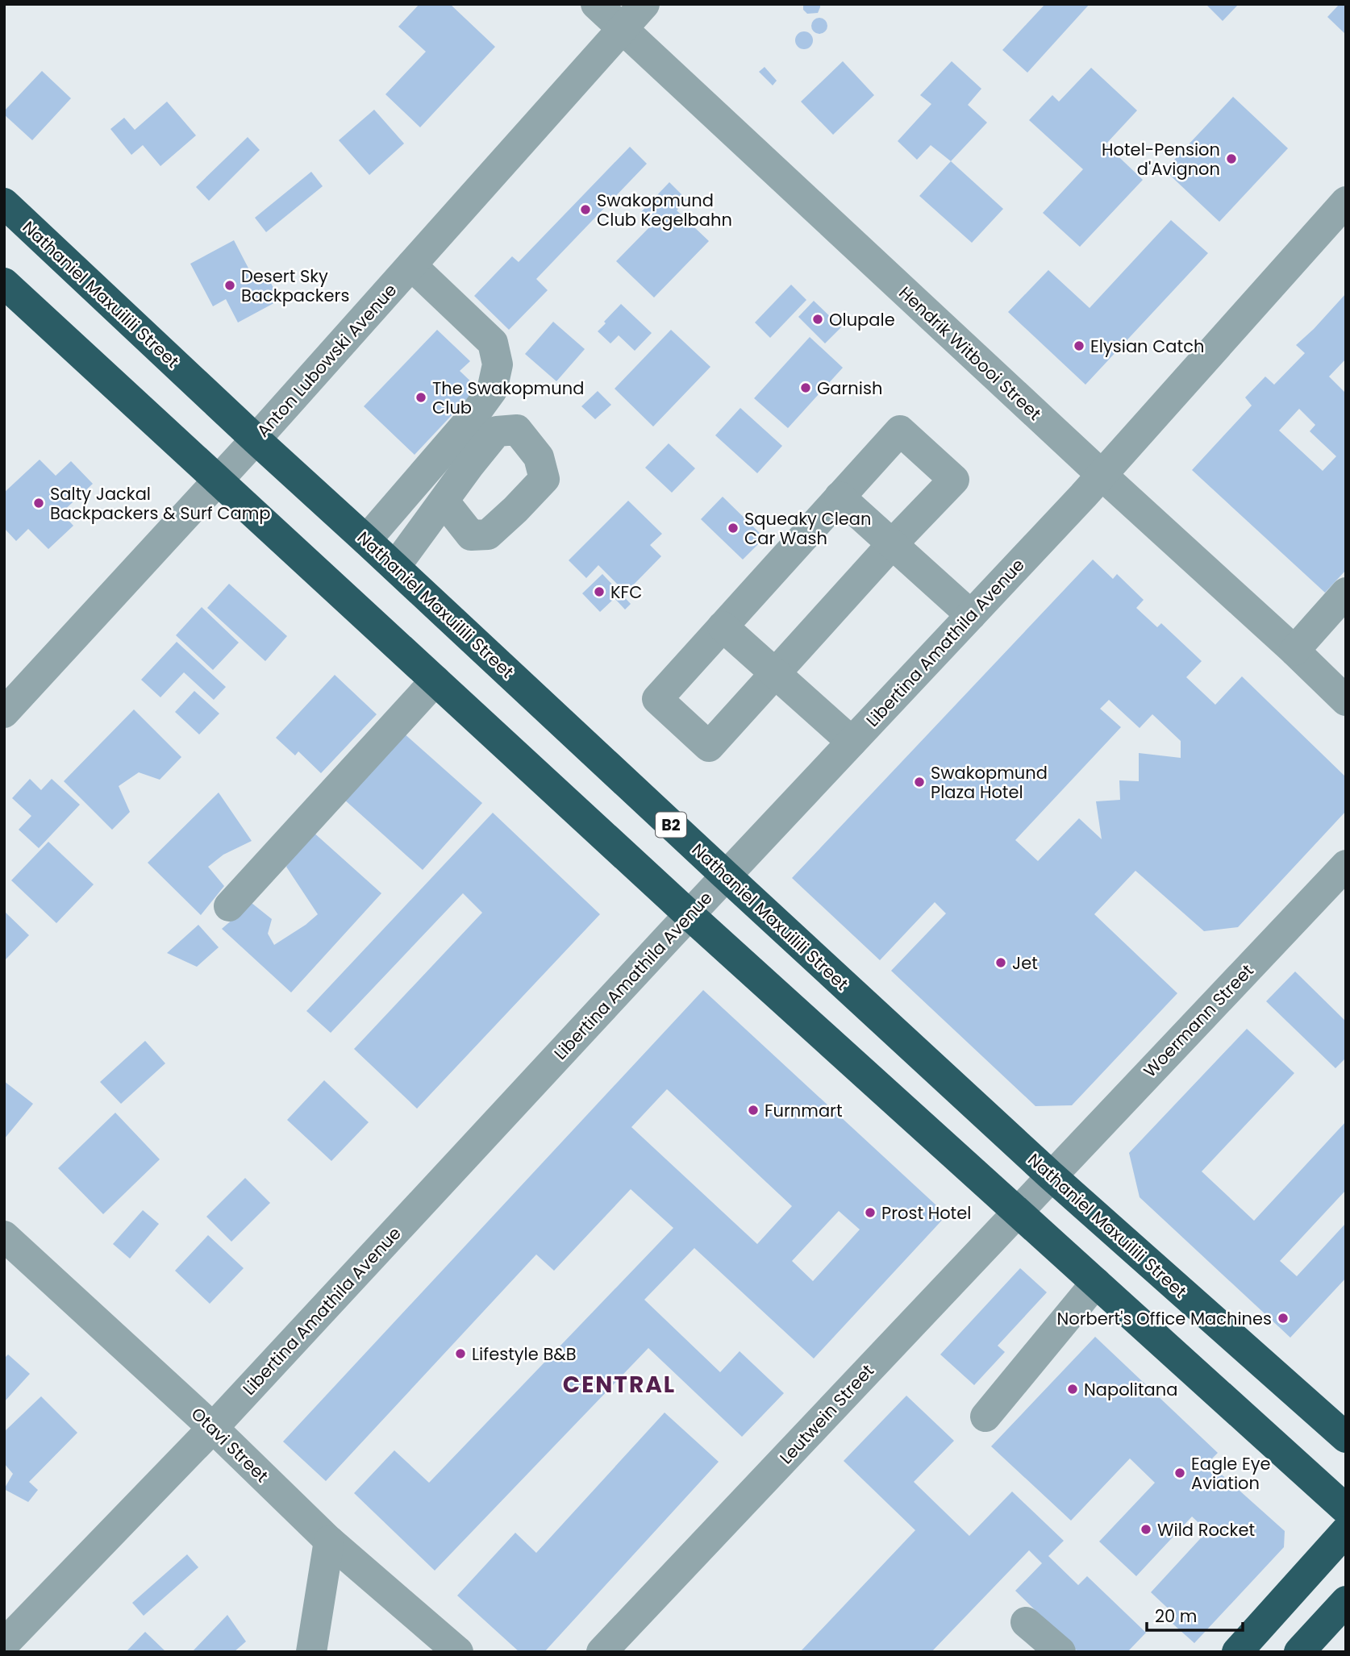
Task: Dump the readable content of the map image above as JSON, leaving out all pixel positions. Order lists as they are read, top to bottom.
{
  "streets": {
    "highway": ["Nathaniel Maxuilili Street", "B2"],
    "street": [
      "Hendrik Witbooi Street",
      "Anton Lubowski Avenue",
      "Libertina Amathila Avenue",
      "Woermann Street",
      "Leutwein Street",
      "Otavi Street"
    ]
  },
  "crossings": [
    ["Nathaniel Maxuilili Street", "Anton Lubowski Avenue"],
    ["Nathaniel Maxuilili Street", "Libertina Amathila Avenue"],
    ["Nathaniel Maxuilili Street", "Woermann Street"],
    ["Nathaniel Maxuilili Street", "Leutwein Street"],
    ["Hendrik Witbooi Street", "Anton Lubowski Avenue"],
    ["Hendrik Witbooi Street", "Libertina Amathila Avenue"],
    ["Libertina Amathila Avenue", "Otavi Street"],
    ["Woermann Street", "Leutwein Street"]
  ],
  "districts": ["CENTRAL"],
  "places": [
    "Hotel-Pension d'Avignon",
    "Swakopmund Club Kegelbahn",
    "Desert Sky Backpackers",
    "Olupale",
    "Elysian Catch",
    "Garnish",
    "The Swakopmund Club",
    "Salty Jackal Backpackers & Surf Camp",
    "Squeaky Clean Car Wash",
    "KFC",
    "Swakopmund Plaza Hotel",
    "Jet",
    "Furnmart",
    "Prost Hotel",
    "Norbert's Office Machines",
    "Lifestyle B&B",
    "Napolitana",
    "Eagle Eye Aviation",
    "Wild Rocket"
  ],
  "scale_bar": "20 m"
}
